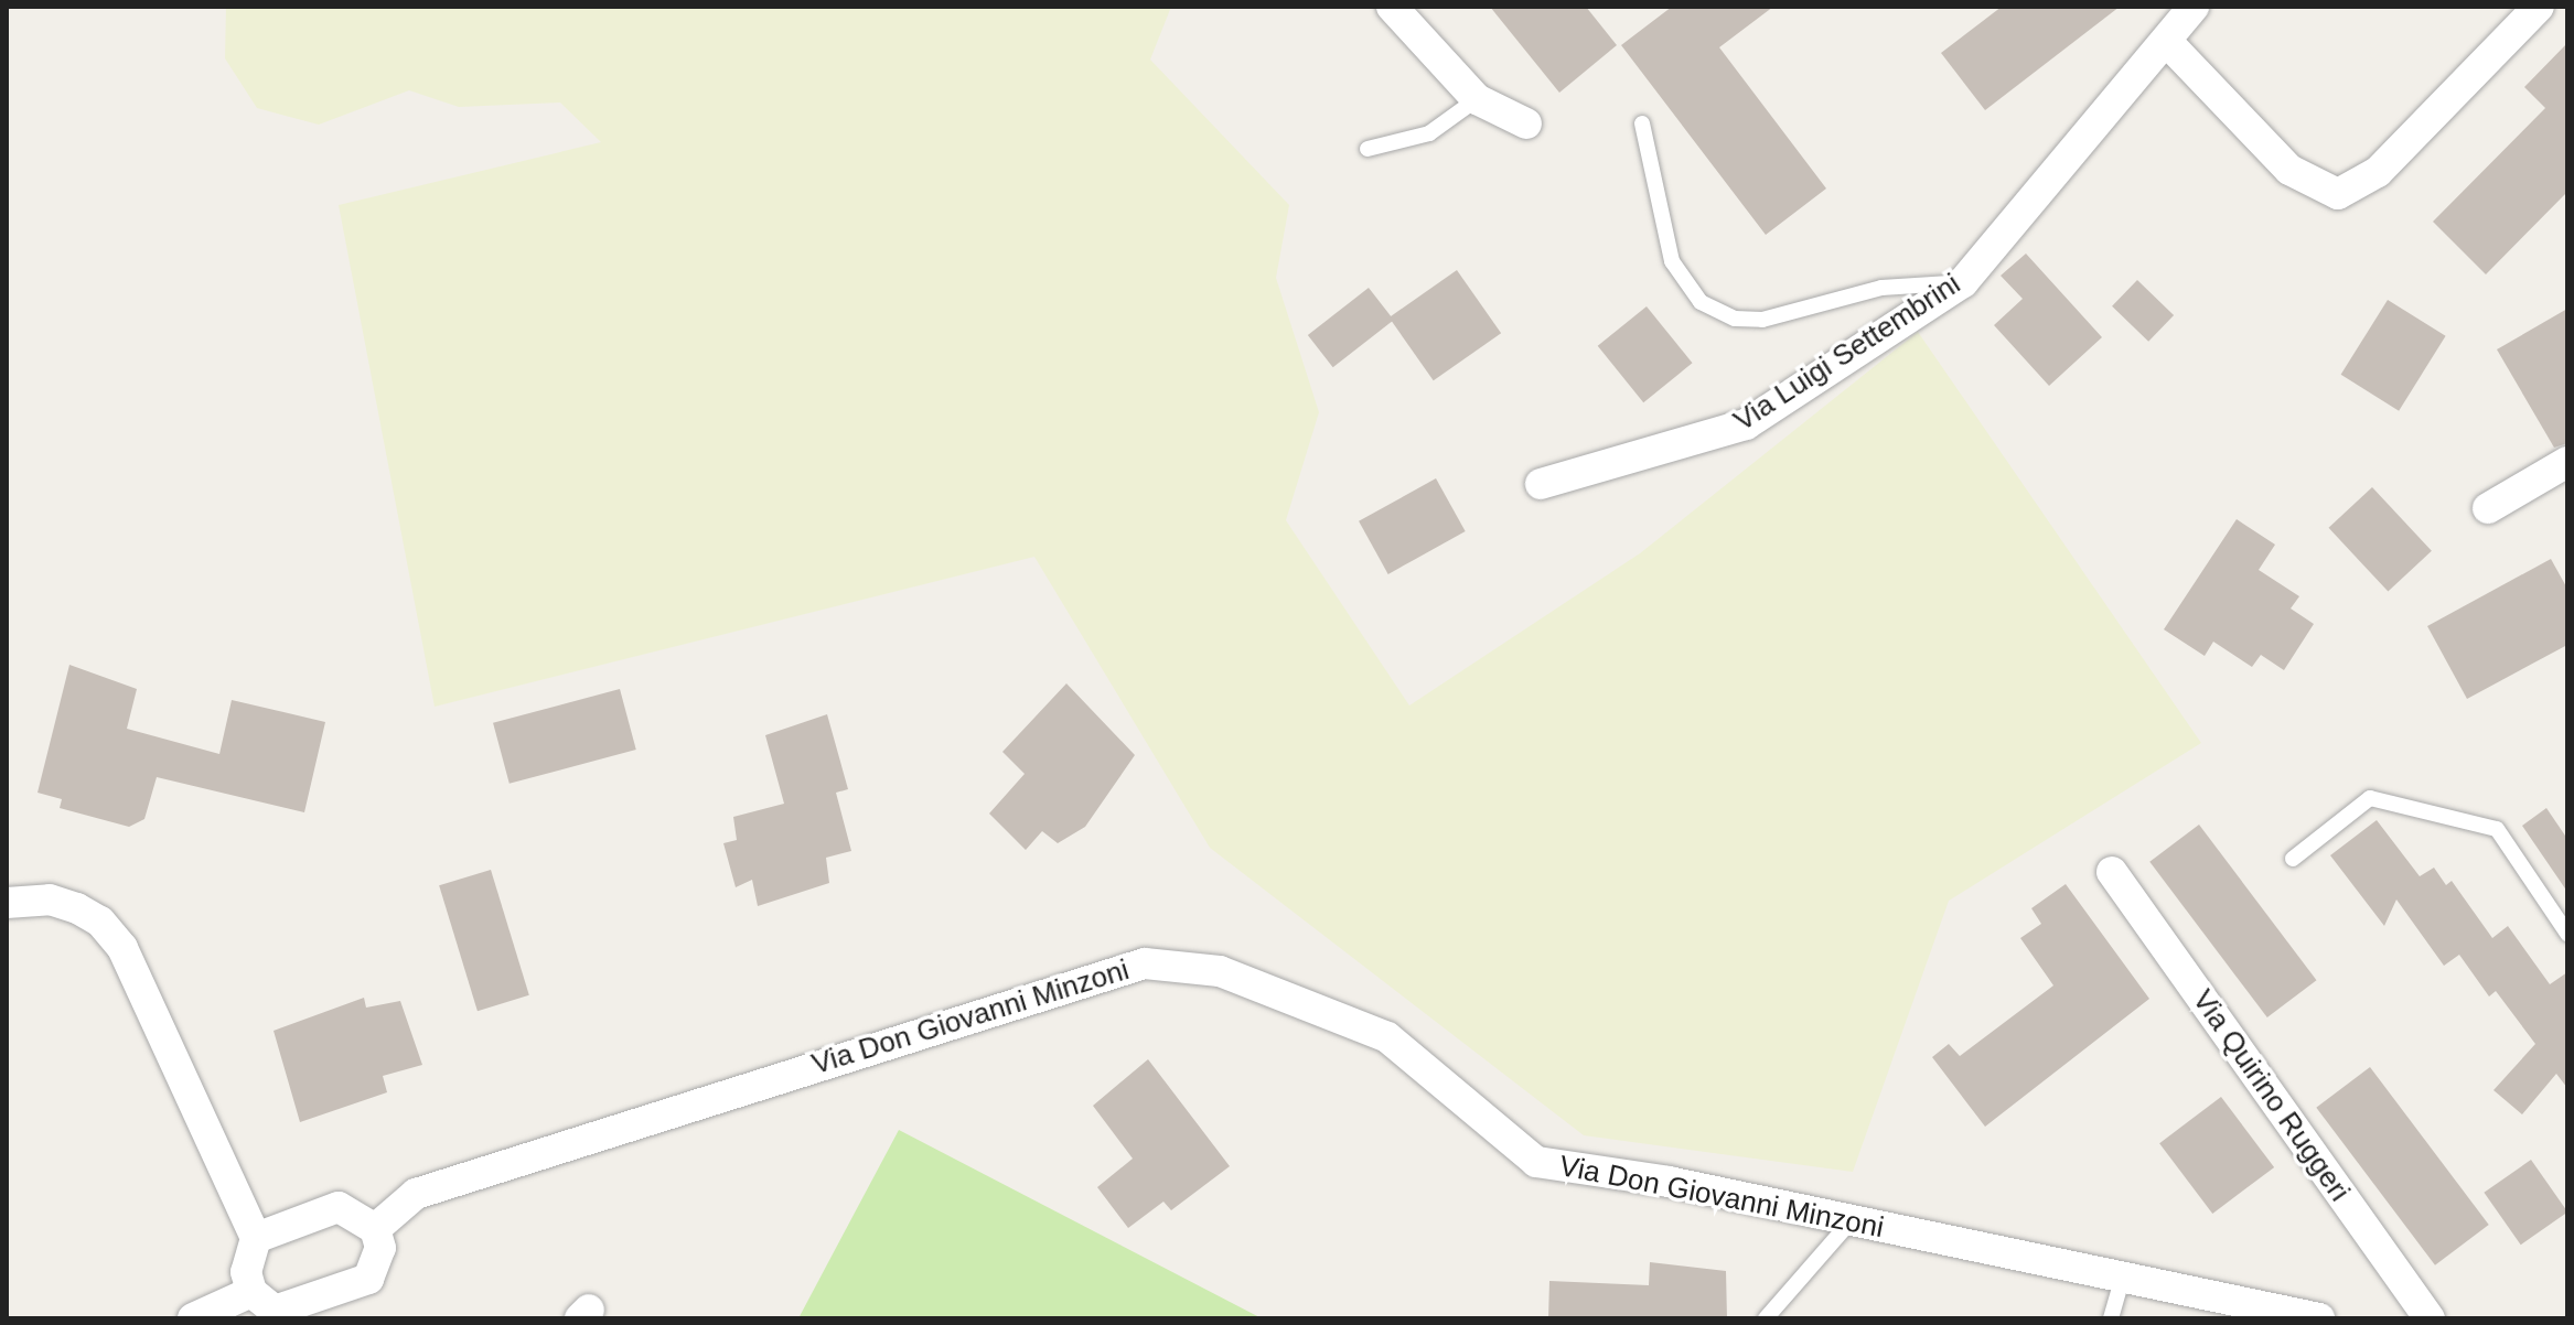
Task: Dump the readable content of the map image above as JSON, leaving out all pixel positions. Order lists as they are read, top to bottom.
{
  "streets": {
    "street": ["Via Luigi Settembrini", "Via Don Giovanni Minzoni", "Via Quirino Ruggeri"]
  }
}
